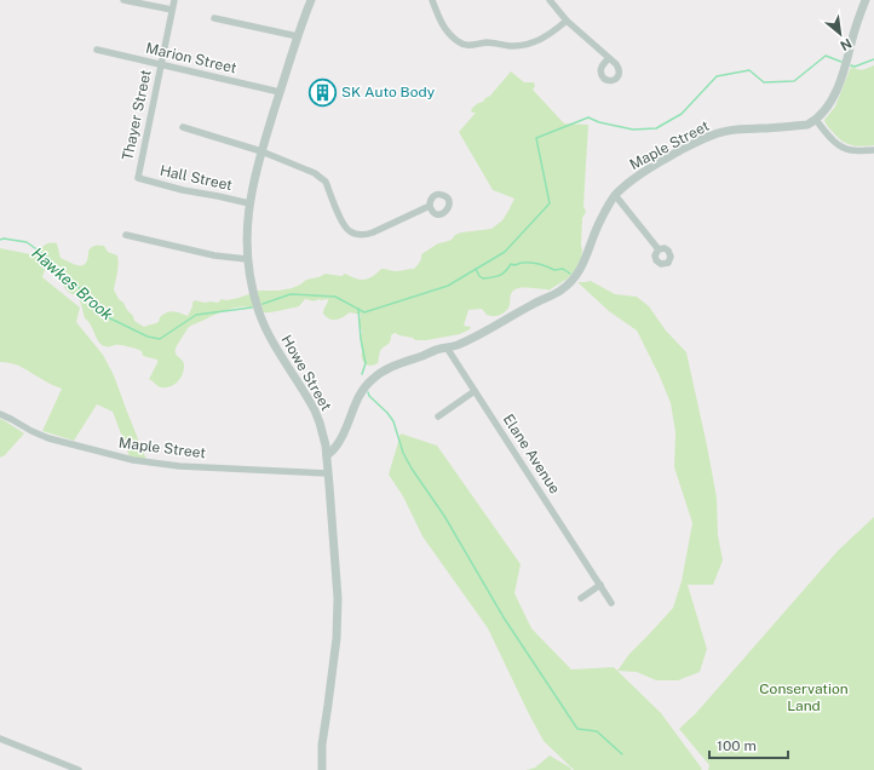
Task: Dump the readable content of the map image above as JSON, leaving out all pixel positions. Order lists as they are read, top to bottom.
{
  "streets": {
    "street": [
      "Marion Street",
      "Thayer Street",
      "Maple Street",
      "Hall Street",
      "Howe Street",
      "Elane Avenue"
    ]
  },
  "crossings": [
    ["Marion Street", "Thayer Street"],
    ["Marion Street", "Howe Street"],
    ["Thayer Street", "Hall Street"],
    ["Maple Street", "Howe Street"],
    ["Maple Street", "Elane Avenue"],
    ["Hall Street", "Howe Street"]
  ],
  "water": ["Hawkes Brook"],
  "parks": ["Conservation Land"],
  "places": {
    "building": ["SK Auto Body"]
  },
  "scale_bar": "100 m",
  "north": "bottom right"
}
